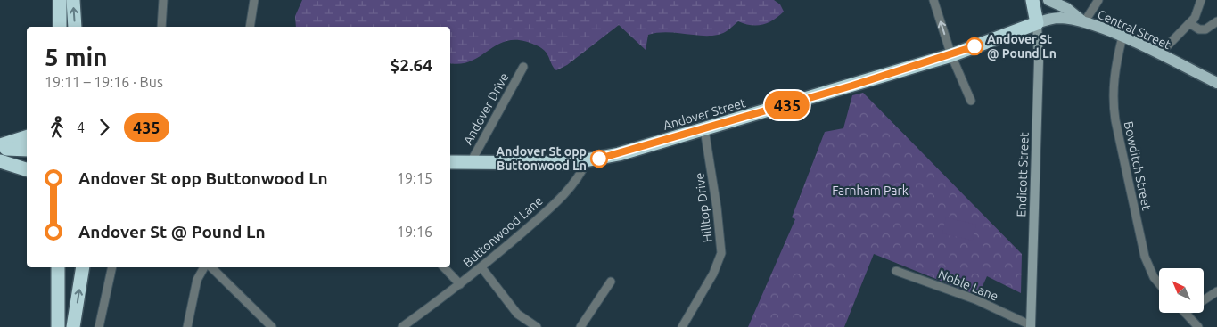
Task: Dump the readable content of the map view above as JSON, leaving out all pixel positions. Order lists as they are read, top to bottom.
{
  "streets": {
    "highway": ["Andover Street"],
    "main road": ["Central Street"],
    "street": [
      "Andover Drive",
      "Bowditch Street",
      "Endicott Street",
      "Hilltop Drive",
      "Buttonwood Lane",
      "Noble Lane"
    ]
  },
  "crossings": [
    ["Central Street", "Andover Street"],
    ["Central Street", "Bowditch Street"],
    ["Central Street", "Endicott Street"],
    ["Andover Drive", "Andover Street"],
    ["Andover Street", "Endicott Street"],
    ["Andover Street", "Hilltop Drive"],
    ["Andover Street", "Buttonwood Lane"],
    ["Endicott Street", "Noble Lane"]
  ],
  "parks": ["Farnham Park"],
  "places": ["Andover St @ Pound Ln", "Andover St opp Buttonwood Ln"],
  "lines": ["bus line 435"],
  "north": "top left",
  "page": {
    "on_map": "435",
    "heading": ["5 min", "19:11 – 19:16 · Bus", "$2.64"],
    "legs": ["4", "435"],
    "list": [
      {
        "name": "Andover St opp Buttonwood Ln",
        "value": "19:15"
      },
      {
        "name": "Andover St @ Pound Ln",
        "value": "19:16"
      }
    ]
  }
}
